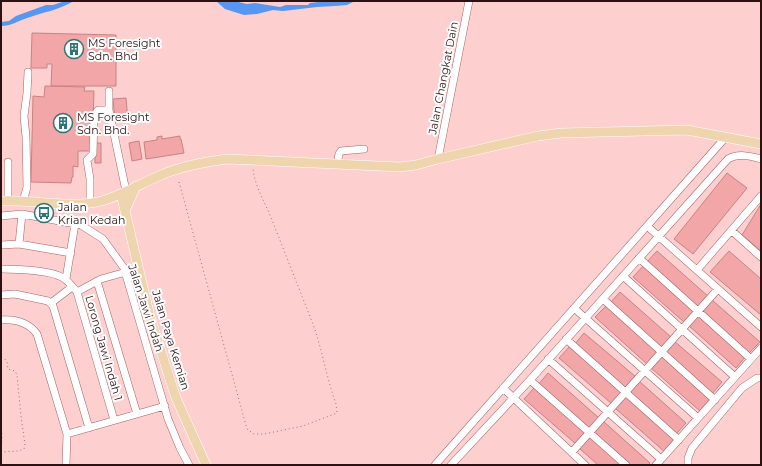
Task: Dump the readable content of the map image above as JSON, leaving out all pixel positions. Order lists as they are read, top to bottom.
{
  "streets": {
    "main road": ["Jalan Paya Kemian"],
    "street": ["Jalan Changkat Dain", "Jalan Jawi Indah", "Lorong Jawi Indah 1"]
  },
  "places": {
    "building": ["MS Foresight Sdn. Bhd", "MS Foresight Sdn. Bhd."],
    "bus stop": ["Jalan Krian Kedah"]
  }
}
